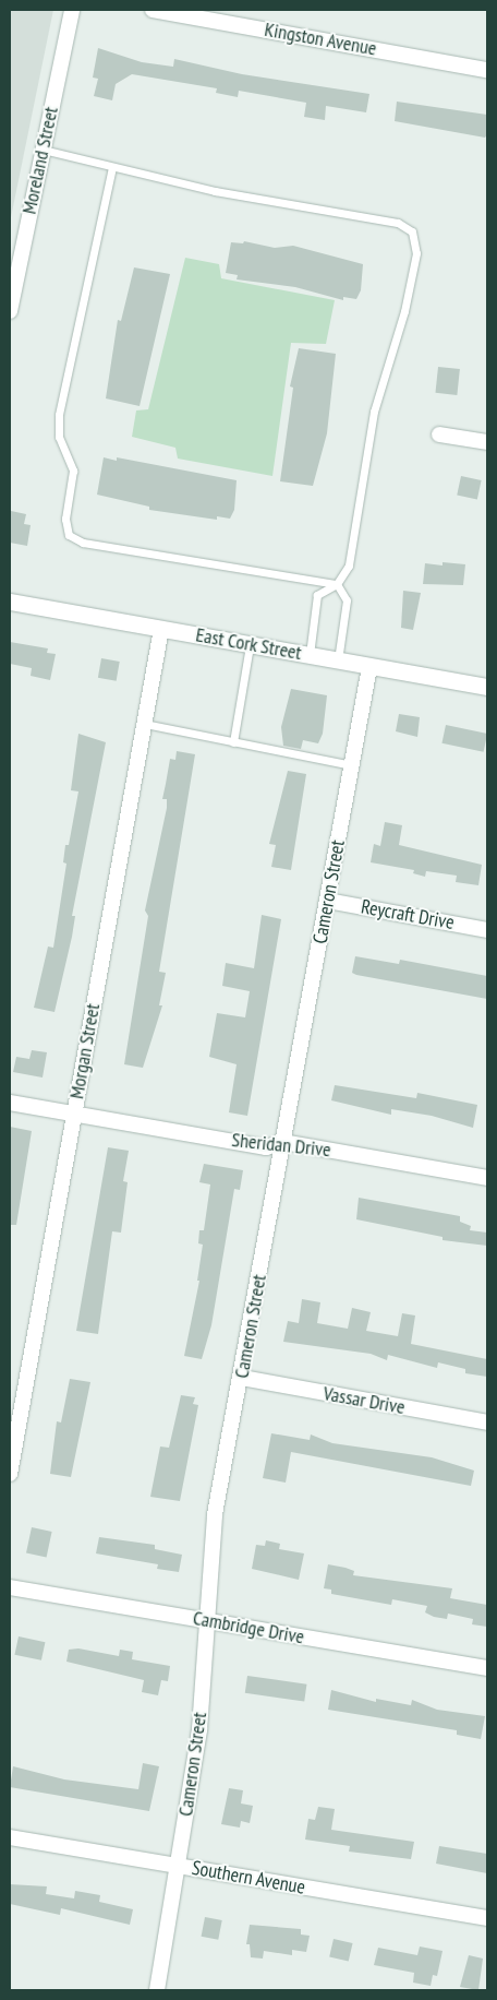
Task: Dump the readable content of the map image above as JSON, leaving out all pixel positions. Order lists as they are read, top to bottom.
{
  "streets": {
    "street": [
      "Kingston Avenue",
      "Moreland Street",
      "East Cork Street",
      "Cameron Street",
      "Reycraft Drive",
      "Morgan Street",
      "Sheridan Drive",
      "Vassar Drive",
      "Cambridge Drive",
      "Southern Avenue"
    ]
  },
  "crossings": [
    ["East Cork Street", "Cameron Street"],
    ["East Cork Street", "Morgan Street"],
    ["Cameron Street", "Reycraft Drive"],
    ["Cameron Street", "Sheridan Drive"],
    ["Cameron Street", "Vassar Drive"],
    ["Cameron Street", "Cambridge Drive"],
    ["Cameron Street", "Southern Avenue"],
    ["Morgan Street", "Sheridan Drive"]
  ]
}
